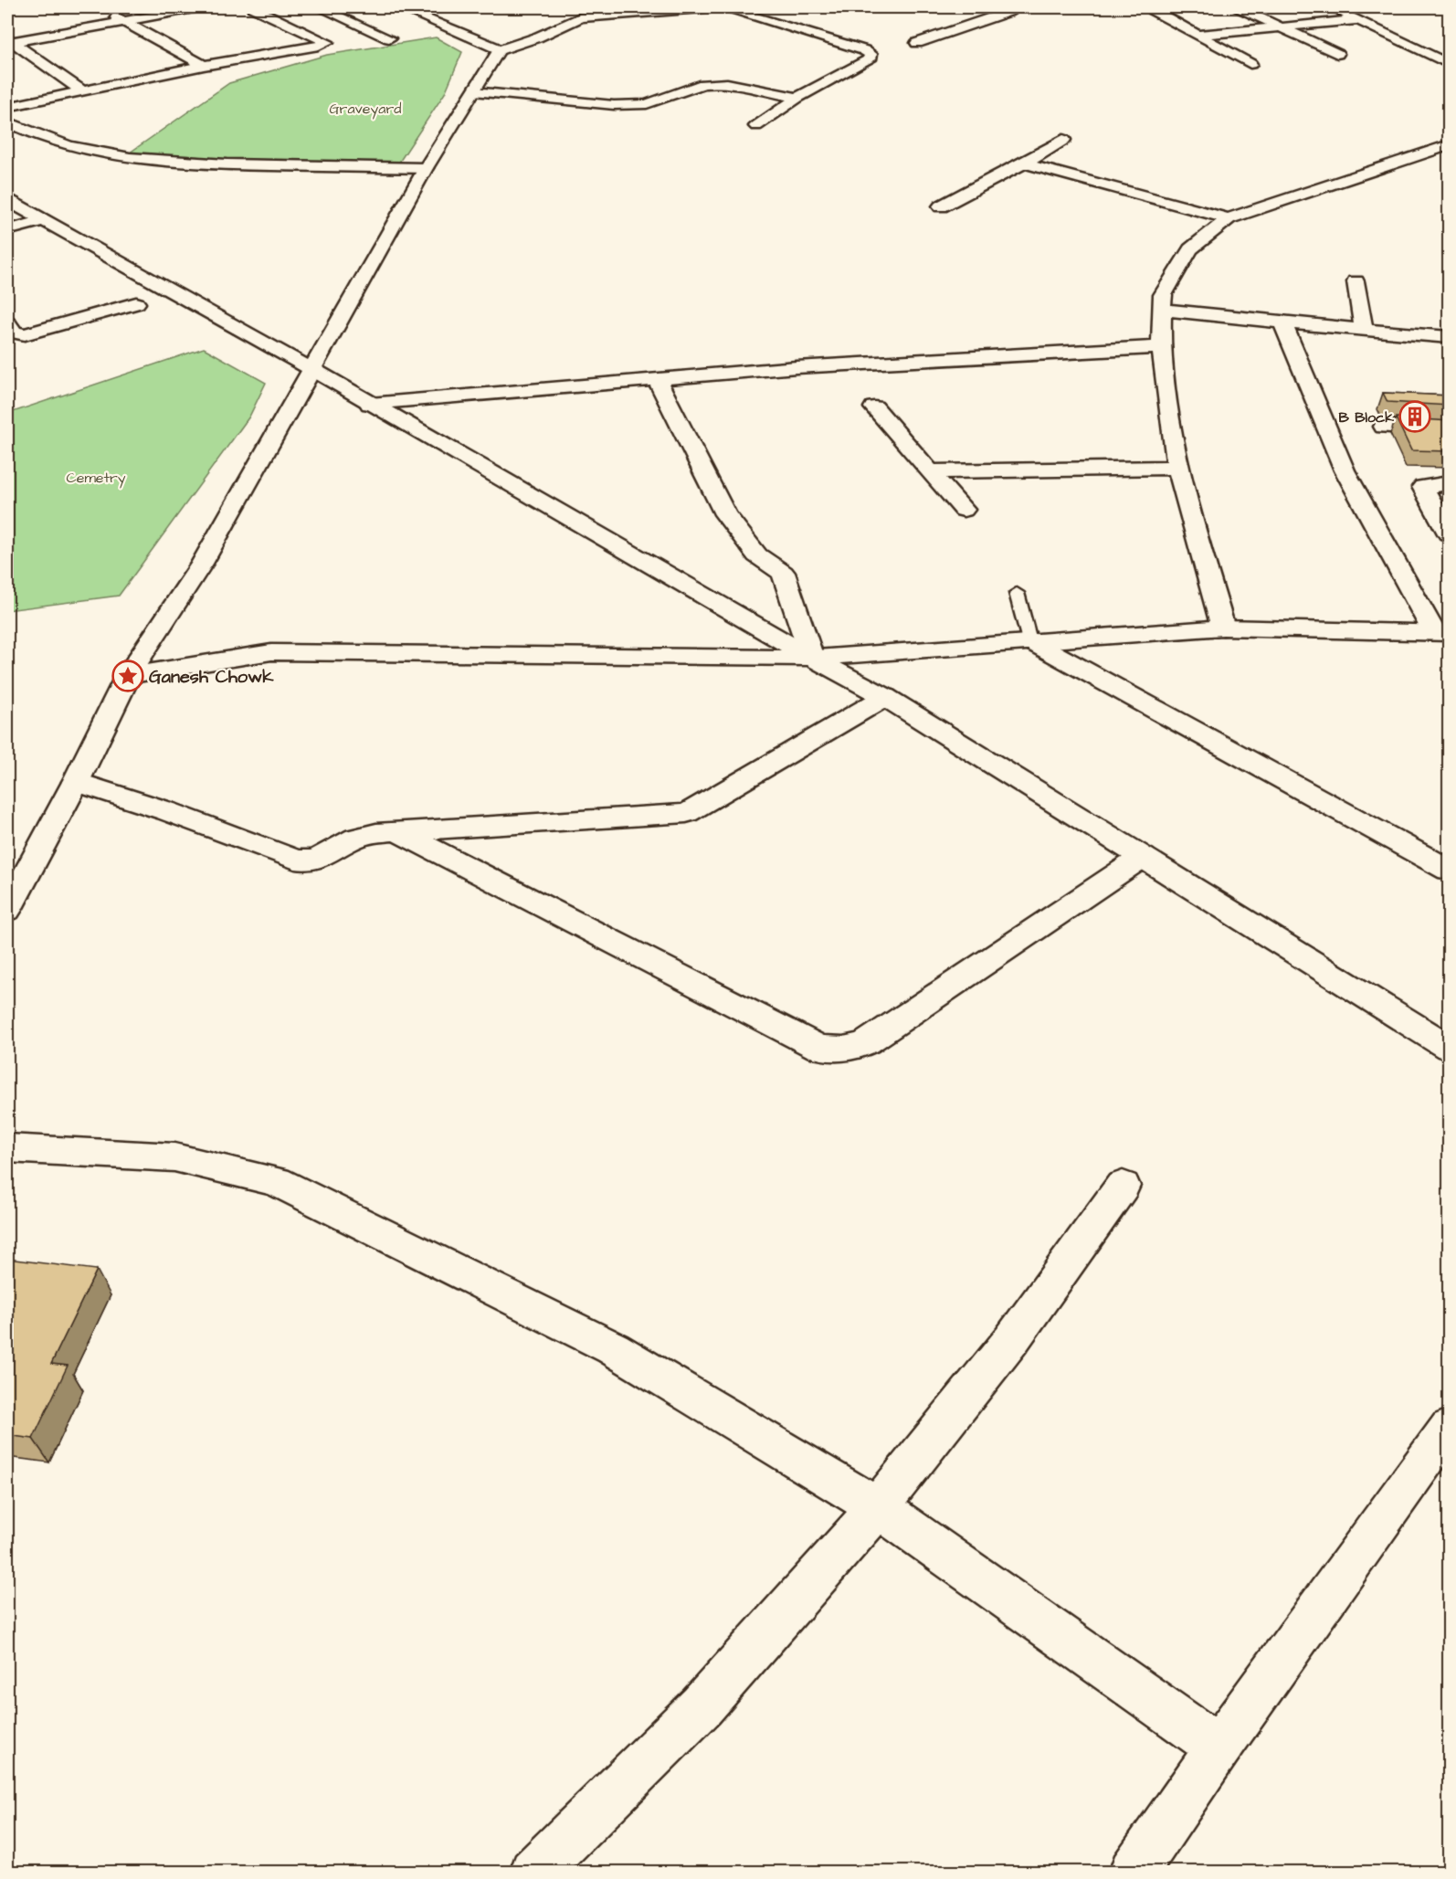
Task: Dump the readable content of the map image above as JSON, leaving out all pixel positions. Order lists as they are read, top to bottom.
{
  "parks": ["Graveyard", "Cemetry"],
  "places": {
    "building": ["B Block"],
    "place": ["Ganesh Chowk"]
  }
}
